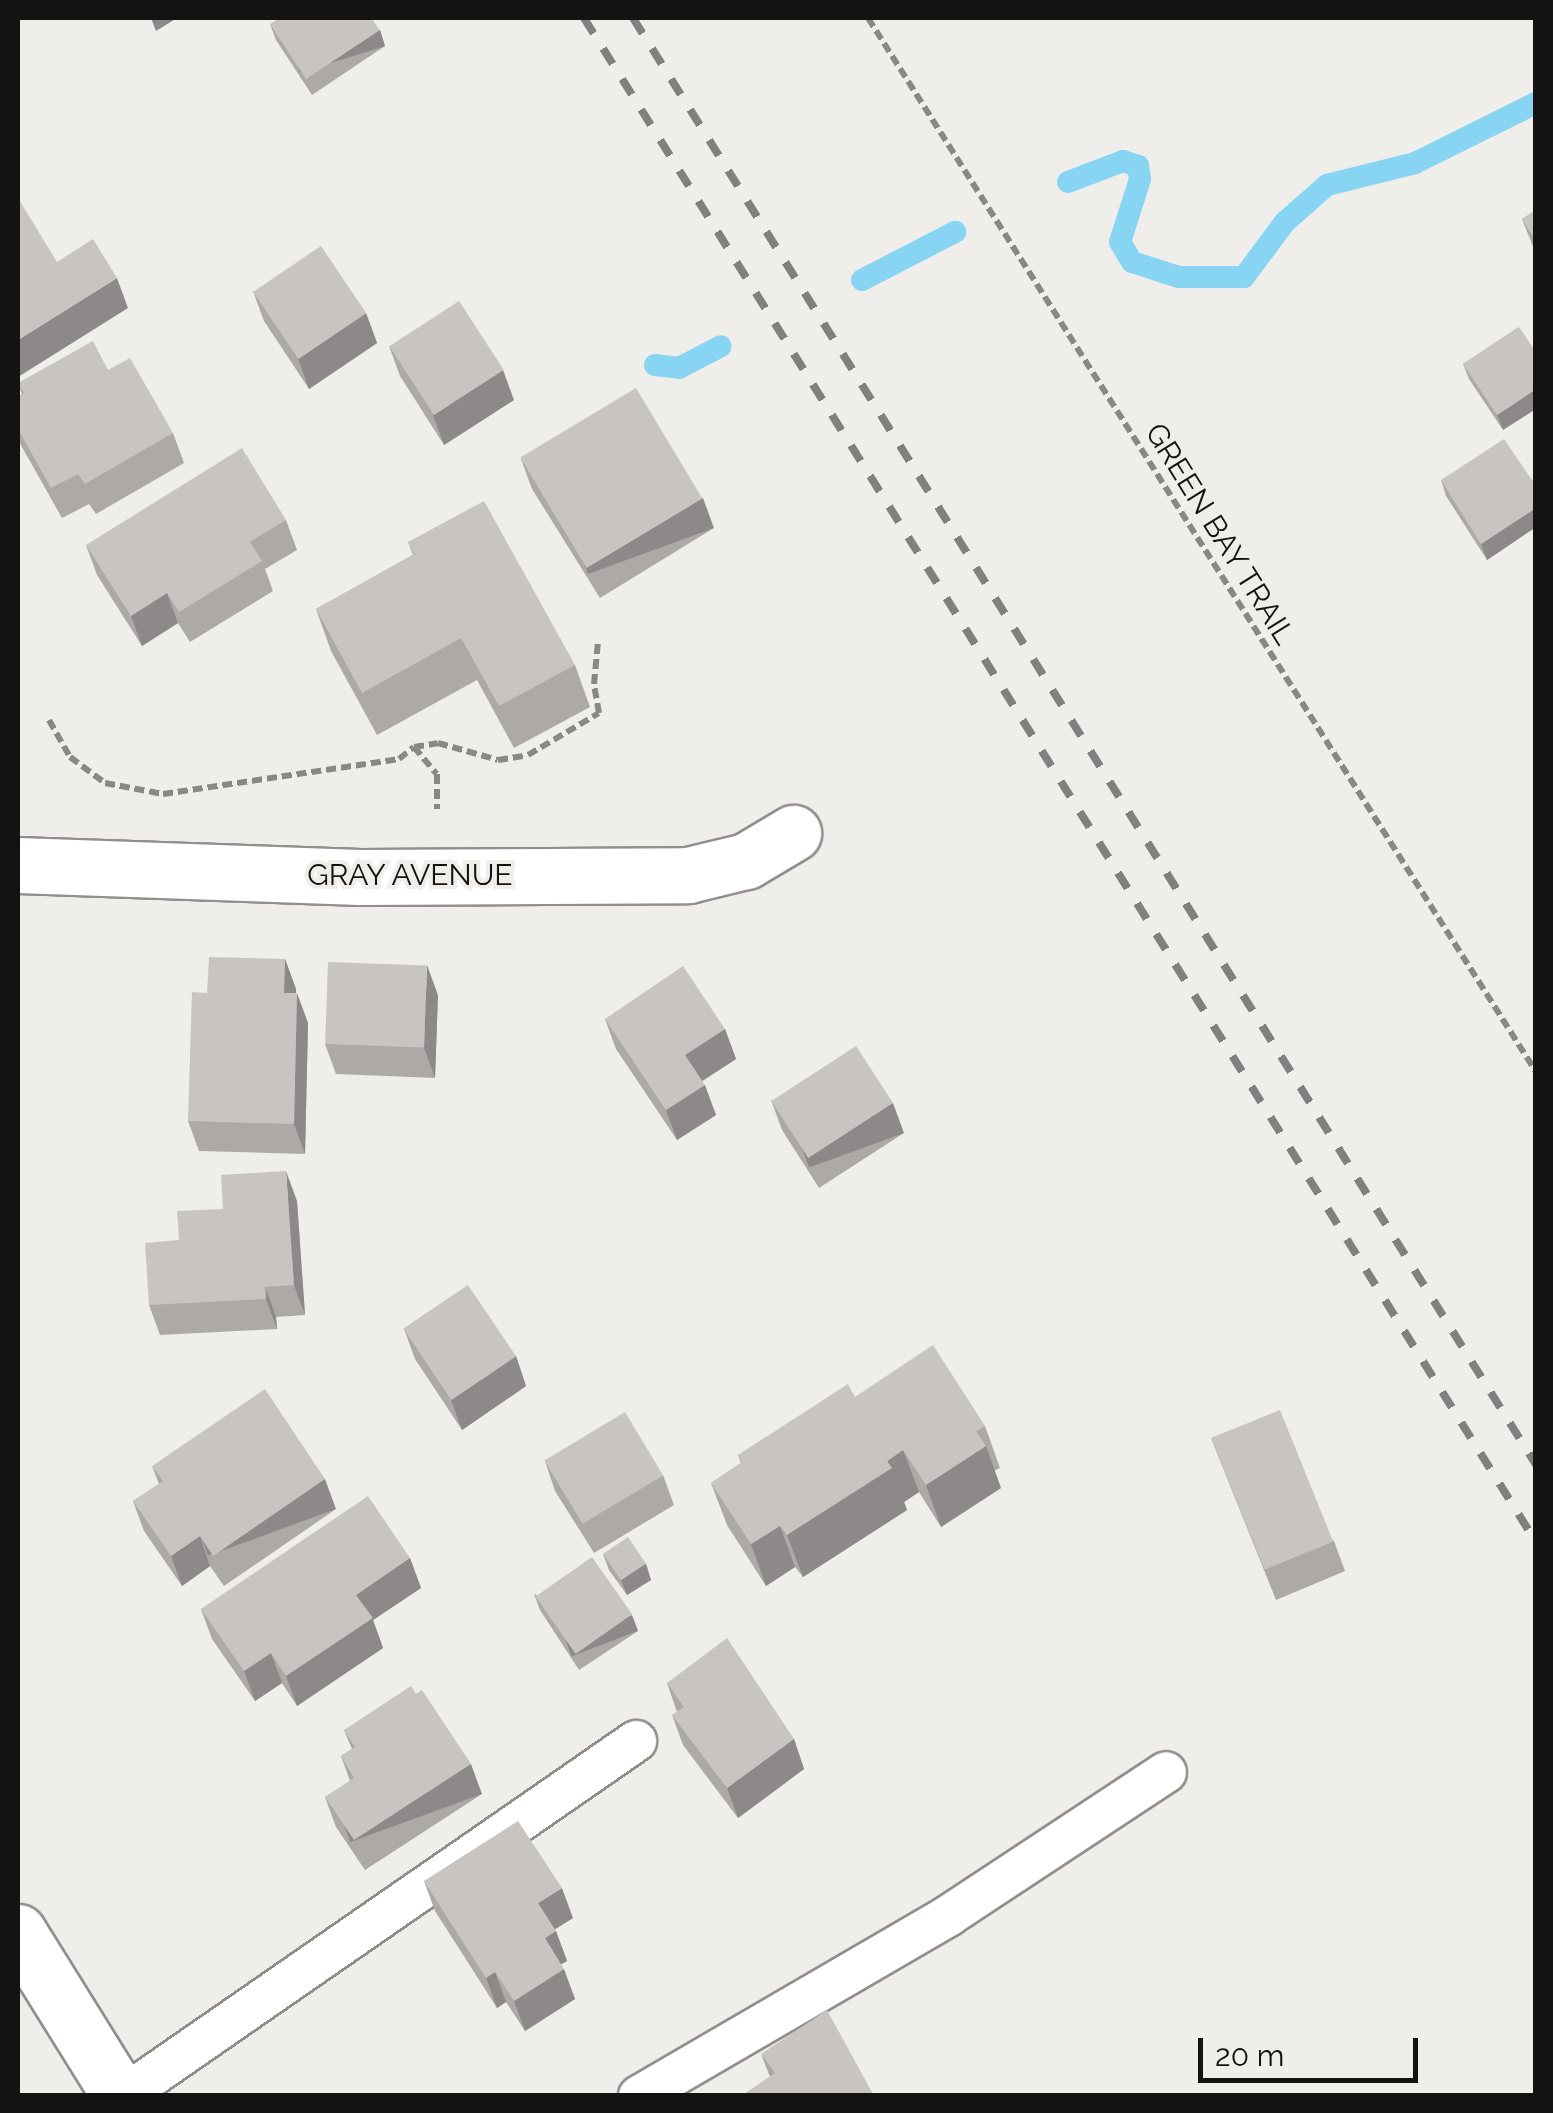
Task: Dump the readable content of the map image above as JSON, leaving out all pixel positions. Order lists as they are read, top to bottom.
{
  "streets": {
    "street": ["GRAY AVENUE"],
    "path": ["GREEN BAY TRAIL"]
  },
  "scale_bar": "20 m"
}
